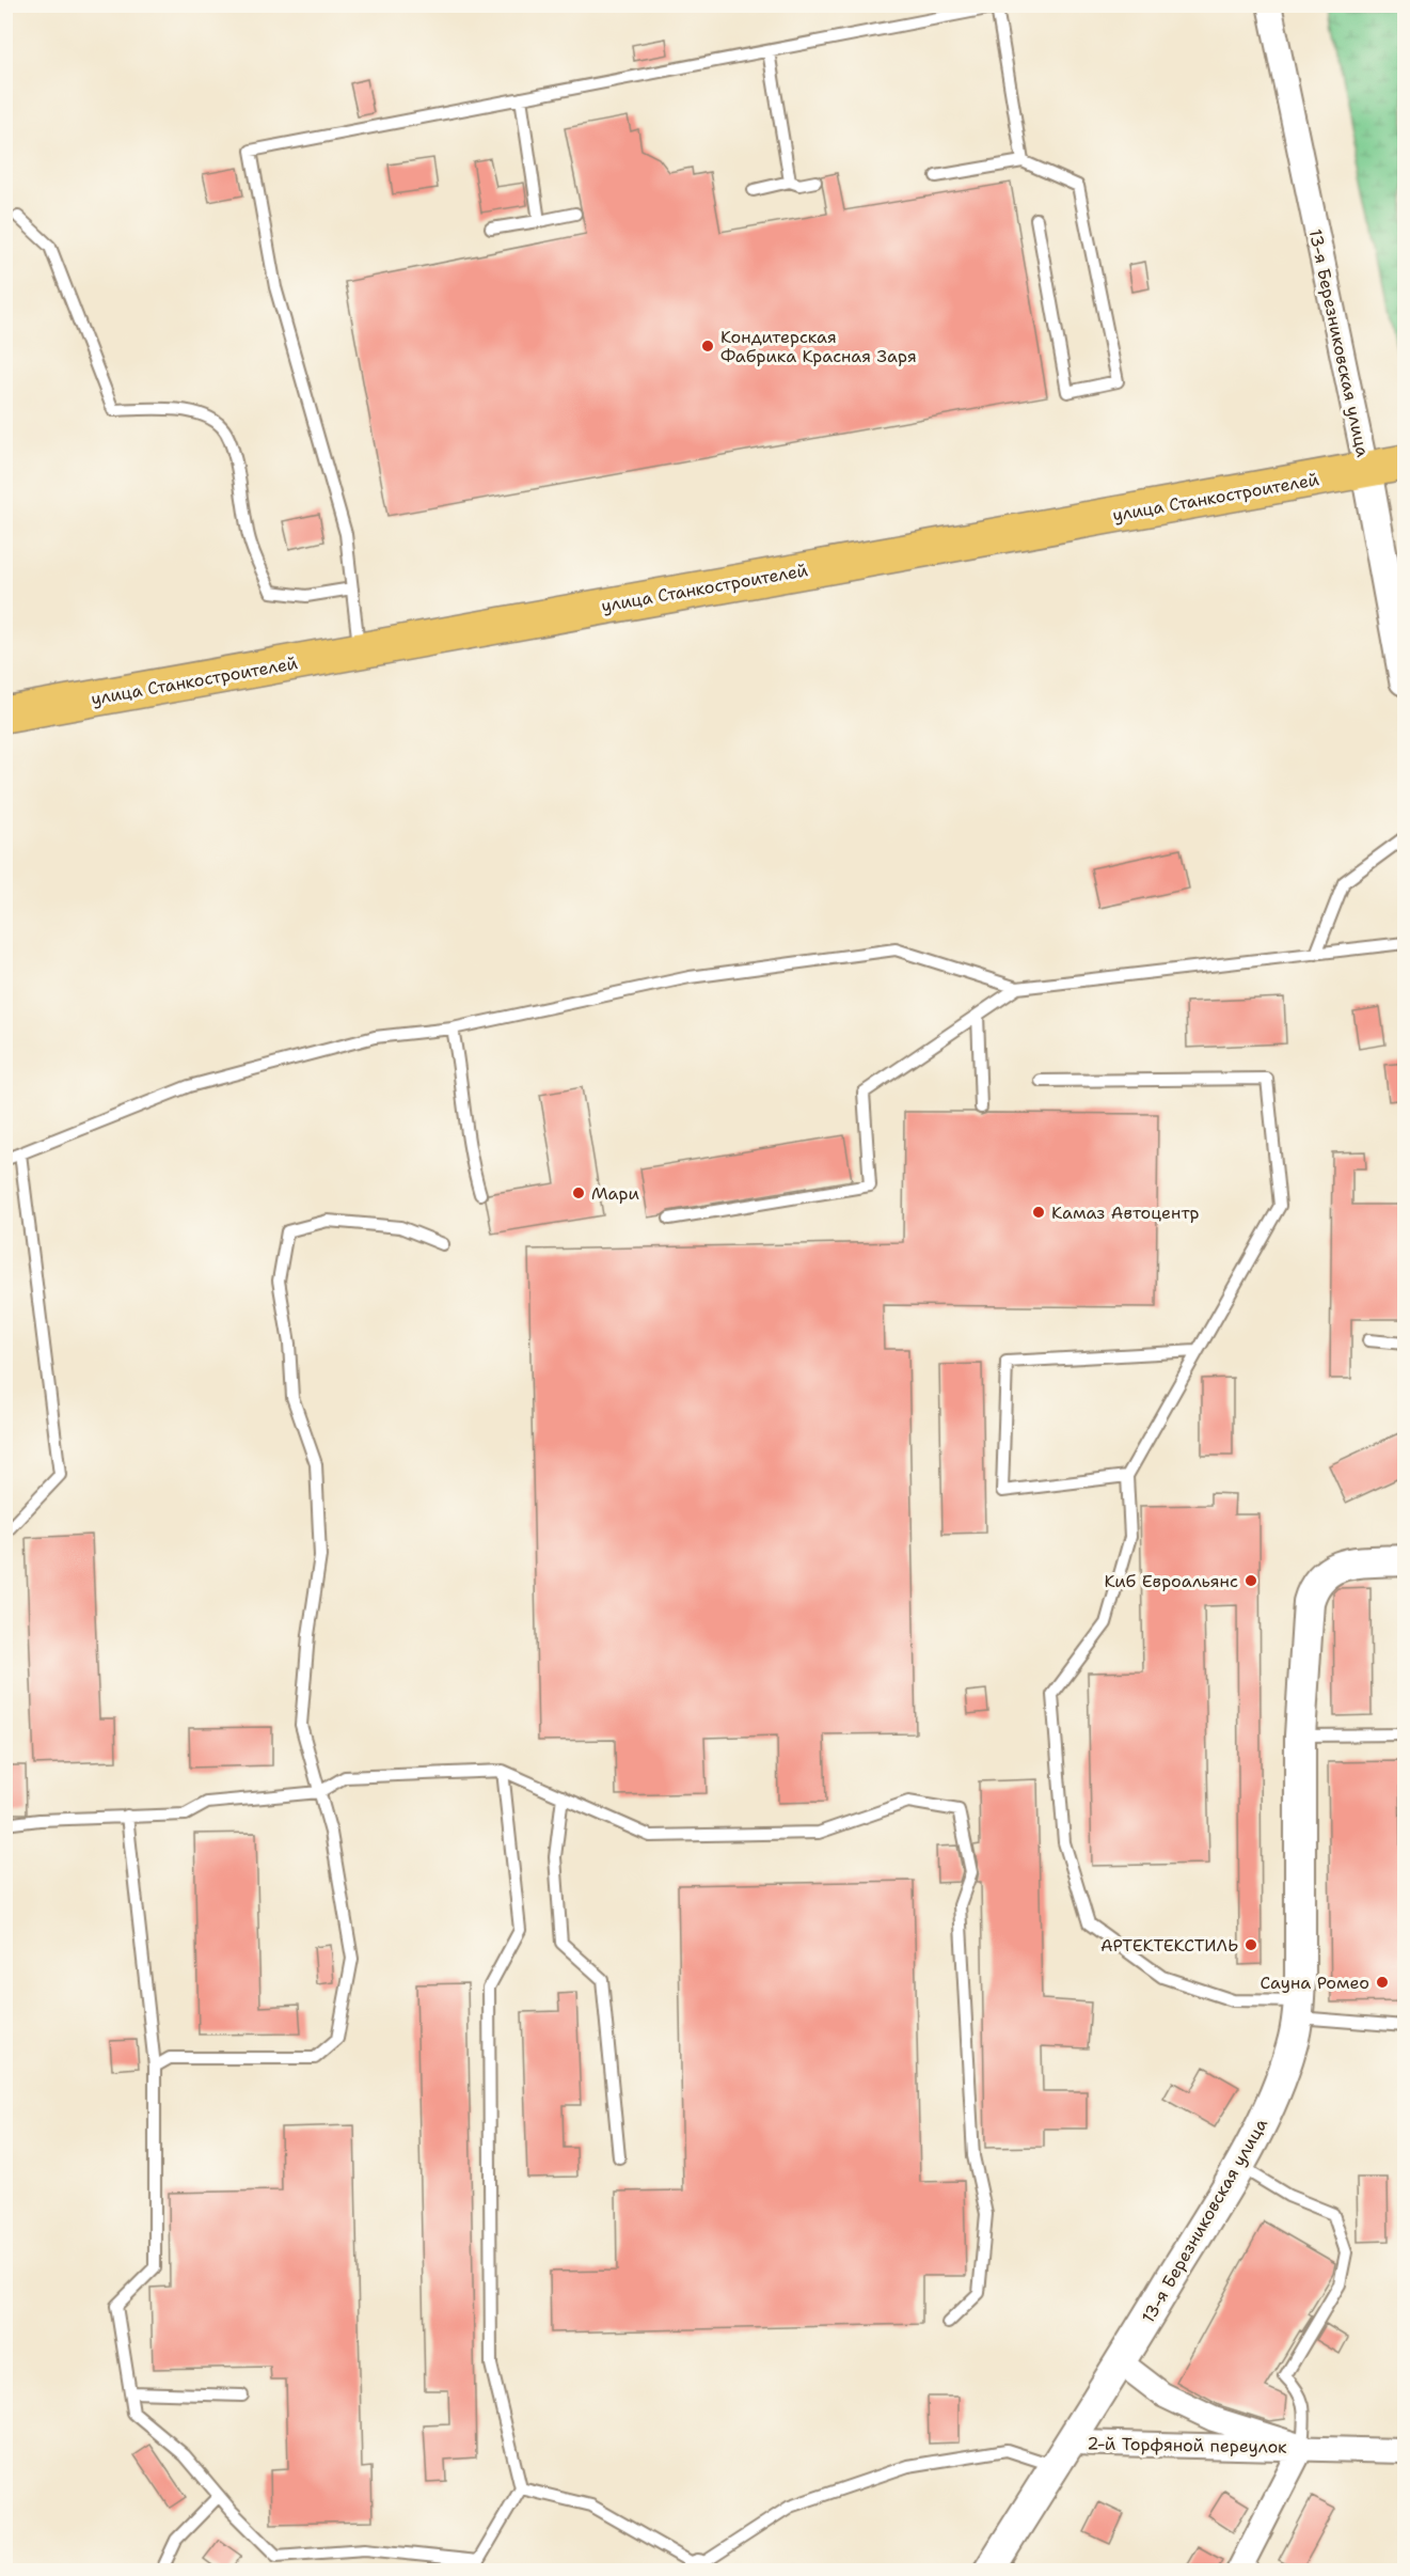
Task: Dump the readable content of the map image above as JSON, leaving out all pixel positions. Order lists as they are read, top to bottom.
{
  "streets": {
    "main road": ["улица Станкостроителей"],
    "street": ["13-я Березниковская улица", "2-й Торфяной переулок"]
  },
  "crossings": [
    ["13-я Березниковская улица", "улица Станкостроителей"],
    ["13-я Березниковская улица", "2-й Торфяной переулок"]
  ],
  "places": [
    "Кондитерская Фабрика Красная Заря",
    "Мари",
    "Камаз Автоцентр",
    "Киб Евроальянс",
    "АРТЕКТЕКСТИЛЬ",
    "Сауна Ромео"
  ]
}
